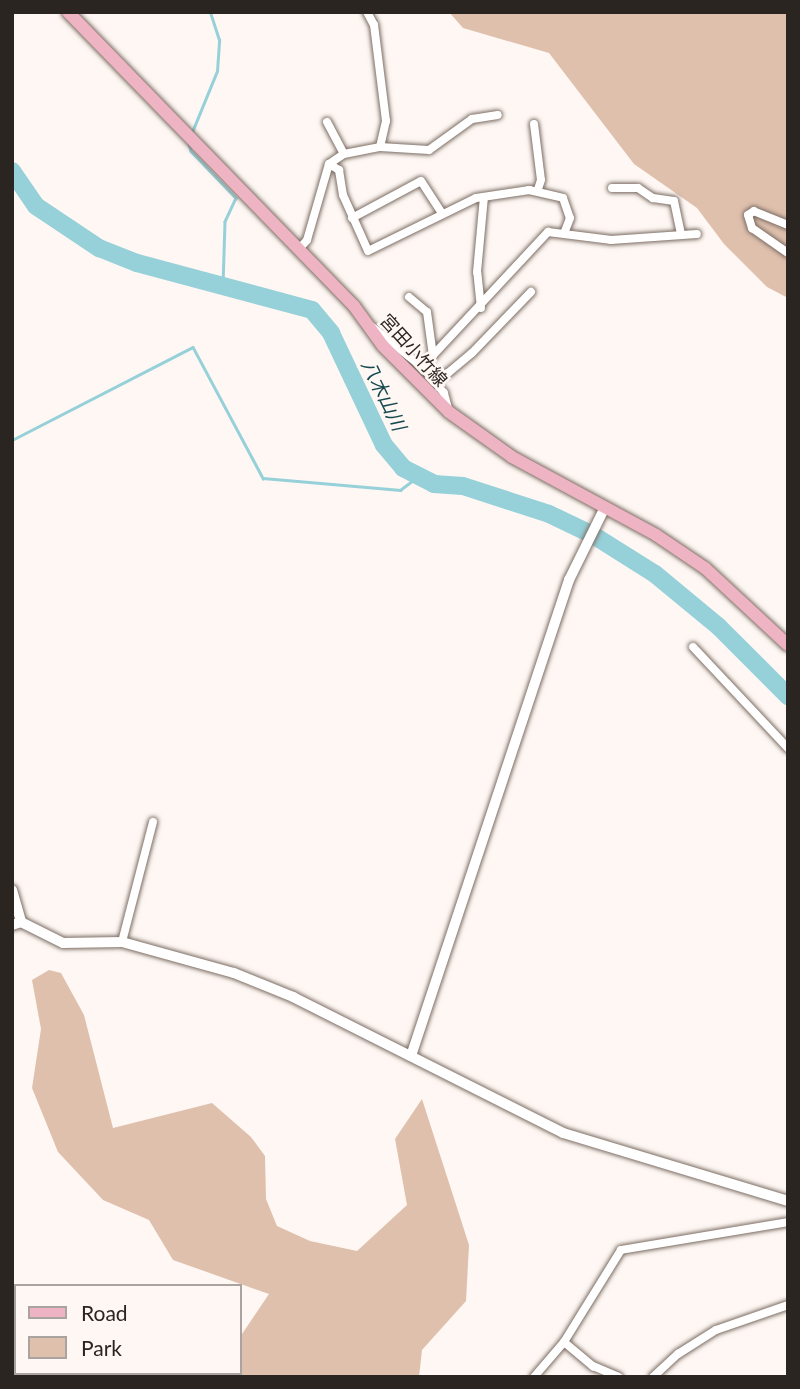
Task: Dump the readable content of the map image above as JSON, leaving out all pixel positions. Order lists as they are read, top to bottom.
{
  "streets": {
    "main road": ["宮田小竹線"]
  },
  "water": ["八木山川"],
  "legend": ["Road", "Park"]
}
